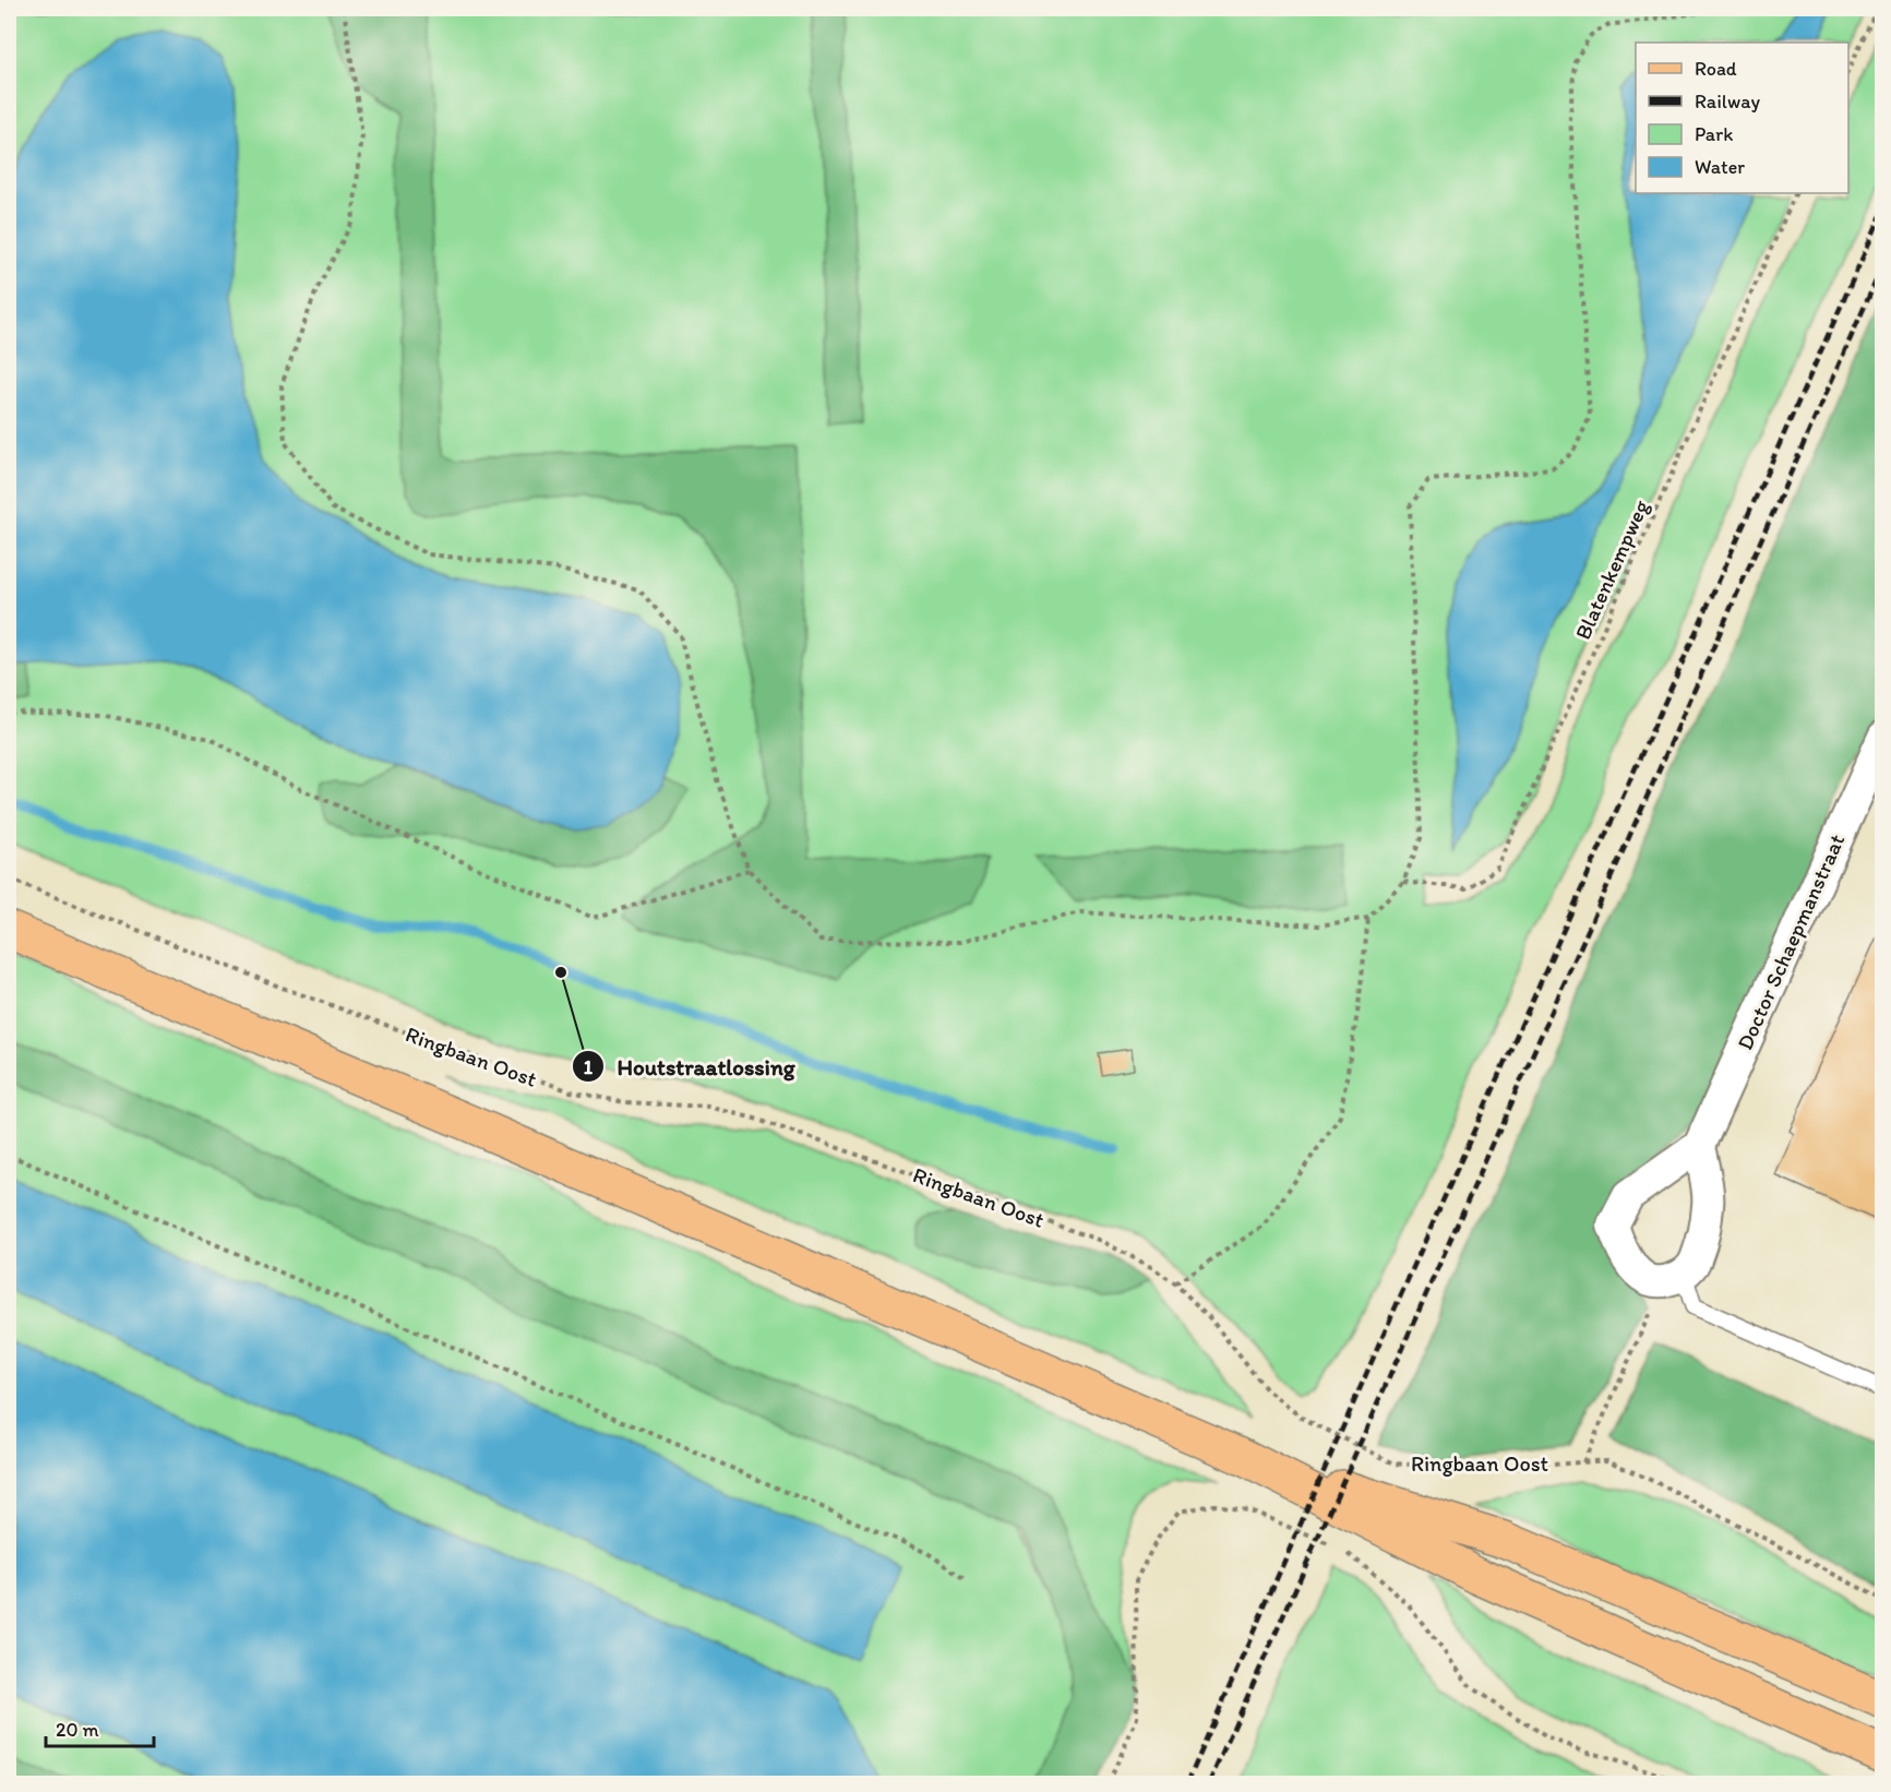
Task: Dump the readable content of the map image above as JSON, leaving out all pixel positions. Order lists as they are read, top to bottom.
{
  "streets": {
    "main road": ["Ringbaan Oost"],
    "street": ["Doctor Schaepmanstraat"],
    "path": ["Blatenkempweg"]
  },
  "places": ["Houtstraatlossing"],
  "legend": [
    "Road",
    "Railway",
    "Park",
    "Water"
  ],
  "scale_bar": "20 m"
}
